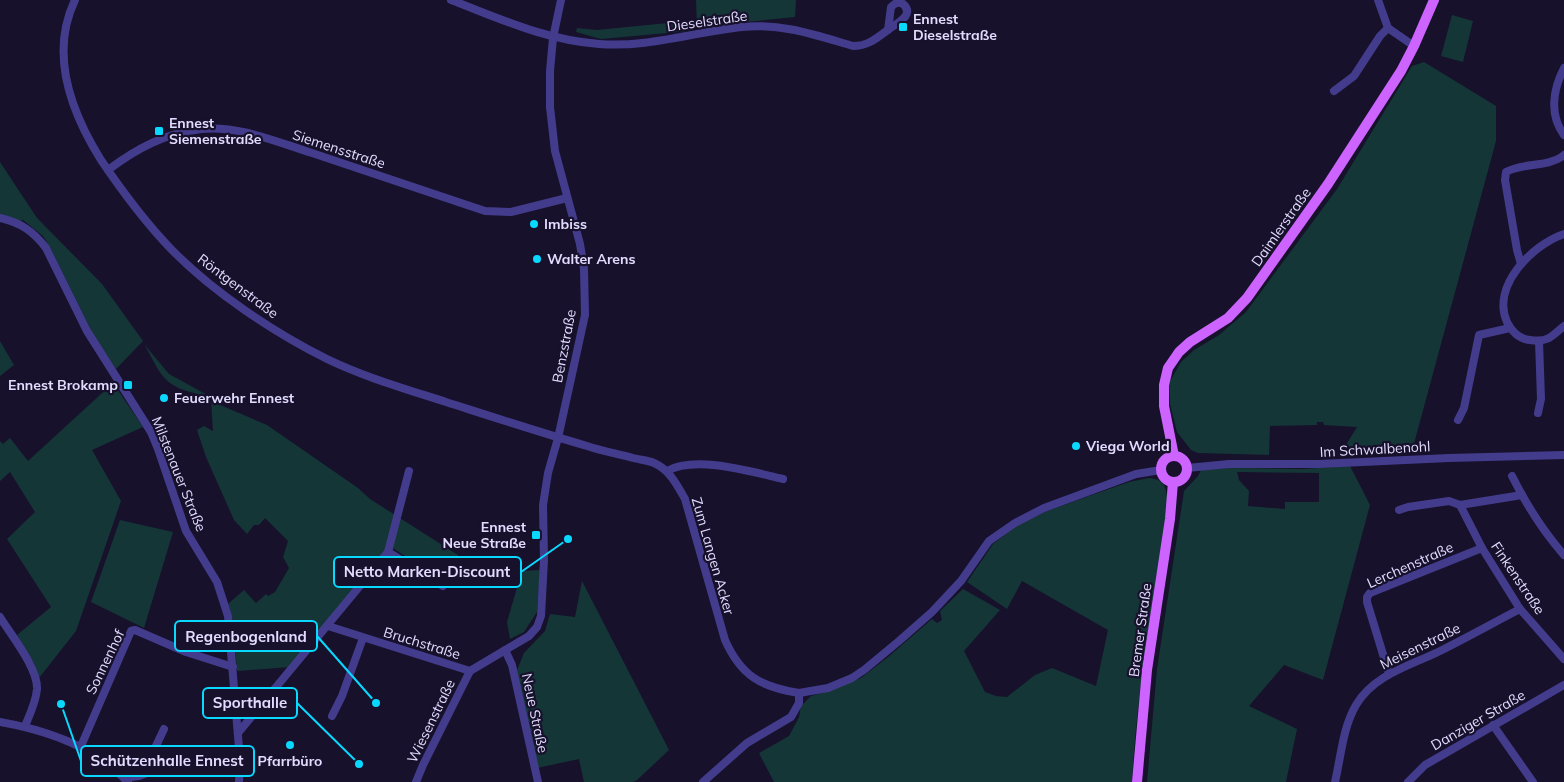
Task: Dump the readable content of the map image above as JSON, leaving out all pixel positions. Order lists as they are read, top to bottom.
{
  "streets": {
    "main road": ["Daimlerstraße", "Bremer Straße"],
    "street": [
      "Dieselstraße",
      "Siemensstraße",
      "Röntgenstraße",
      "Benzstraße",
      "Im Schwalbenohl",
      "Milstenauer Straße",
      "Zum Langen Acker",
      "Lerchenstraße",
      "Finkenstraße",
      "Bruchstraße",
      "Meisenstraße",
      "Sonnenhof",
      "Neue Straße",
      "Danziger Straße",
      "Wiesenstraße"
    ]
  },
  "crossings": [
    ["Dieselstraße", "Benzstraße"],
    ["Siemensstraße", "Röntgenstraße"],
    ["Siemensstraße", "Benzstraße"],
    ["Daimlerstraße", "Im Schwalbenohl"],
    ["Daimlerstraße", "Bremer Straße"],
    ["Röntgenstraße", "Benzstraße"],
    ["Benzstraße", "Bruchstraße"],
    ["Benzstraße", "Neue Straße"],
    ["Im Schwalbenohl", "Bremer Straße"],
    ["Milstenauer Straße", "Sonnenhof"],
    ["Lerchenstraße", "Finkenstraße"],
    ["Lerchenstraße", "Meisenstraße"],
    ["Finkenstraße", "Meisenstraße"],
    ["Bruchstraße", "Neue Straße"],
    ["Bruchstraße", "Wiesenstraße"]
  ],
  "places": {
    "transit": [
      "Ennest Dieselstraße",
      "Ennest Siemenstraße",
      "Ennest Brokamp",
      "Ennest Neue Straße"
    ],
    "other": [
      "Imbiss",
      "Walter Arens",
      "Feuerwehr Ennest",
      "Viega World",
      "Netto Marken-Discount",
      "Regenbogenland",
      "Schützenhalle Ennest",
      "Pfarrbüro",
      "Sporthalle"
    ]
  }
}
